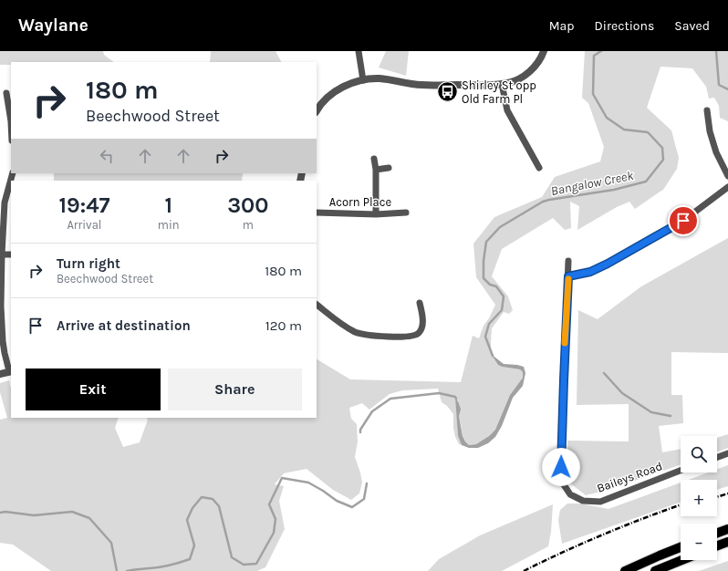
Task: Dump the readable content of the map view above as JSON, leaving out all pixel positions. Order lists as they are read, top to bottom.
{
  "streets": {
    "street": ["Acorn Place", "Baileys Road"]
  },
  "water": ["Bangalow Creek"],
  "places": {
    "bus stop": ["Shirley St opp Old Farm Pl"]
  },
  "page": {
    "header": "Waylane",
    "nav": ["Map", "Directions", "Saved"],
    "turn": ["180 m", "Beechwood Street"],
    "eta": [
      "19:47",
      "Arrival",
      "1",
      "min",
      "300",
      "m"
    ],
    "list": [
      {
        "name": "Turn right",
        "note": "Beechwood Street",
        "value": "180 m"
      },
      {
        "name": "Arrive at destination",
        "value": "120 m"
      }
    ],
    "buttons": ["Exit", "Share"],
    "map_buttons": ["+", "−"]
  }
}
